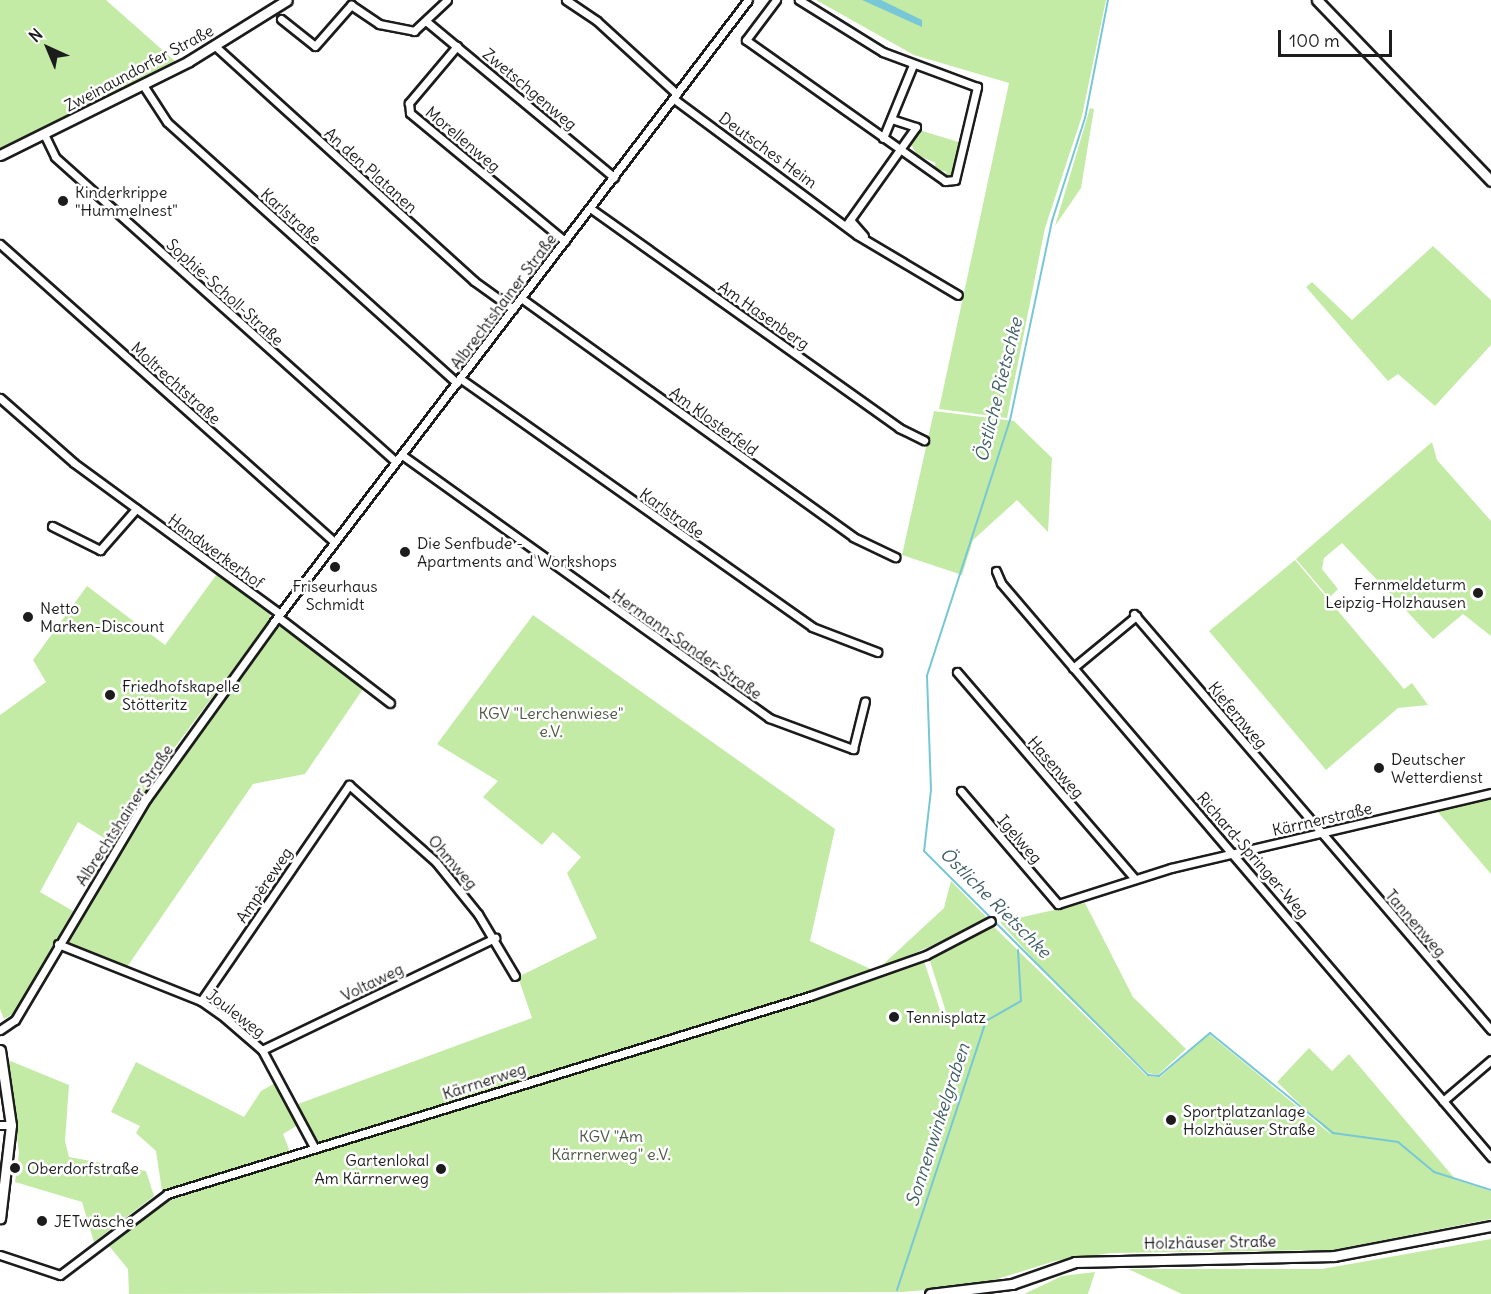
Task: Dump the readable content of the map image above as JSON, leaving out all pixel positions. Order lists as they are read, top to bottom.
{
  "streets": {
    "main road": ["Zweinaundorfer Straße", "Holzhäuser Straße"],
    "street": [
      "Zwetschgenweg",
      "Morellenweg",
      "Deutsches Heim",
      "An den Platanen",
      "Karlstraße",
      "Sophie-Scholl-Straße",
      "Albrechtshainer Straße",
      "Am Hasenberg",
      "Moltrechtstraße",
      "Am Klosterfeld",
      "Handwerkerhof",
      "Hermann-Sander-Straße",
      "Kiefernweg",
      "Hasenweg",
      "Kärrnerstraße",
      "Igelweg",
      "Richard-Springer-Weg",
      "Ohmweg",
      "Ampèreweg",
      "Tannenweg",
      "Voltaweg",
      "Jouleweg",
      "Kärrnerweg"
    ]
  },
  "crossings": [
    ["Zweinaundorfer Straße", "An den Platanen"],
    ["Zweinaundorfer Straße", "Karlstraße"],
    ["Zweinaundorfer Straße", "Sophie-Scholl-Straße"],
    ["Zwetschgenweg", "Morellenweg"],
    ["Zwetschgenweg", "Albrechtshainer Straße"],
    ["Morellenweg", "Albrechtshainer Straße"],
    ["Deutsches Heim", "Albrechtshainer Straße"],
    ["An den Platanen", "Albrechtshainer Straße"],
    ["Karlstraße", "Albrechtshainer Straße"],
    ["Sophie-Scholl-Straße", "Albrechtshainer Straße"],
    ["Albrechtshainer Straße", "Am Hasenberg"],
    ["Albrechtshainer Straße", "Moltrechtstraße"],
    ["Albrechtshainer Straße", "Am Klosterfeld"],
    ["Albrechtshainer Straße", "Handwerkerhof"],
    ["Albrechtshainer Straße", "Hermann-Sander-Straße"],
    ["Albrechtshainer Straße", "Jouleweg"],
    ["Kiefernweg", "Kärrnerstraße"],
    ["Kiefernweg", "Richard-Springer-Weg"],
    ["Kiefernweg", "Tannenweg"],
    ["Hasenweg", "Kärrnerstraße"],
    ["Kärrnerstraße", "Igelweg"],
    ["Kärrnerstraße", "Richard-Springer-Weg"],
    ["Kärrnerstraße", "Tannenweg"],
    ["Ohmweg", "Ampèreweg"],
    ["Ohmweg", "Voltaweg"],
    ["Ampèreweg", "Jouleweg"],
    ["Voltaweg", "Jouleweg"],
    ["Jouleweg", "Kärrnerweg"]
  ],
  "water": ["Östliche Rietschke", "Sonnenwinkelgraben"],
  "parks": ["KGV \"Lerchenwiese\" e.V.", "KGV \"Am Kärrnerweg\" e.V."],
  "places": [
    "Kinderkrippe \"Hummelnest\"",
    "Die Senfbude - Apartments and Workshops",
    "Friseurhaus Schmidt",
    "Fernmeldeturm Leipzig-Holzhausen",
    "Netto Marken-Discount",
    "Friedhofskapelle Stötteritz",
    "Deutscher Wetterdienst",
    "Tennisplatz",
    "Sportplatzanlage Holzhäuser Straße",
    "Oberdorfstraße",
    "Gartenlokal Am Kärrnerweg",
    "JETwäsche"
  ],
  "scale_bar": "100 m",
  "north": "top left"
}
